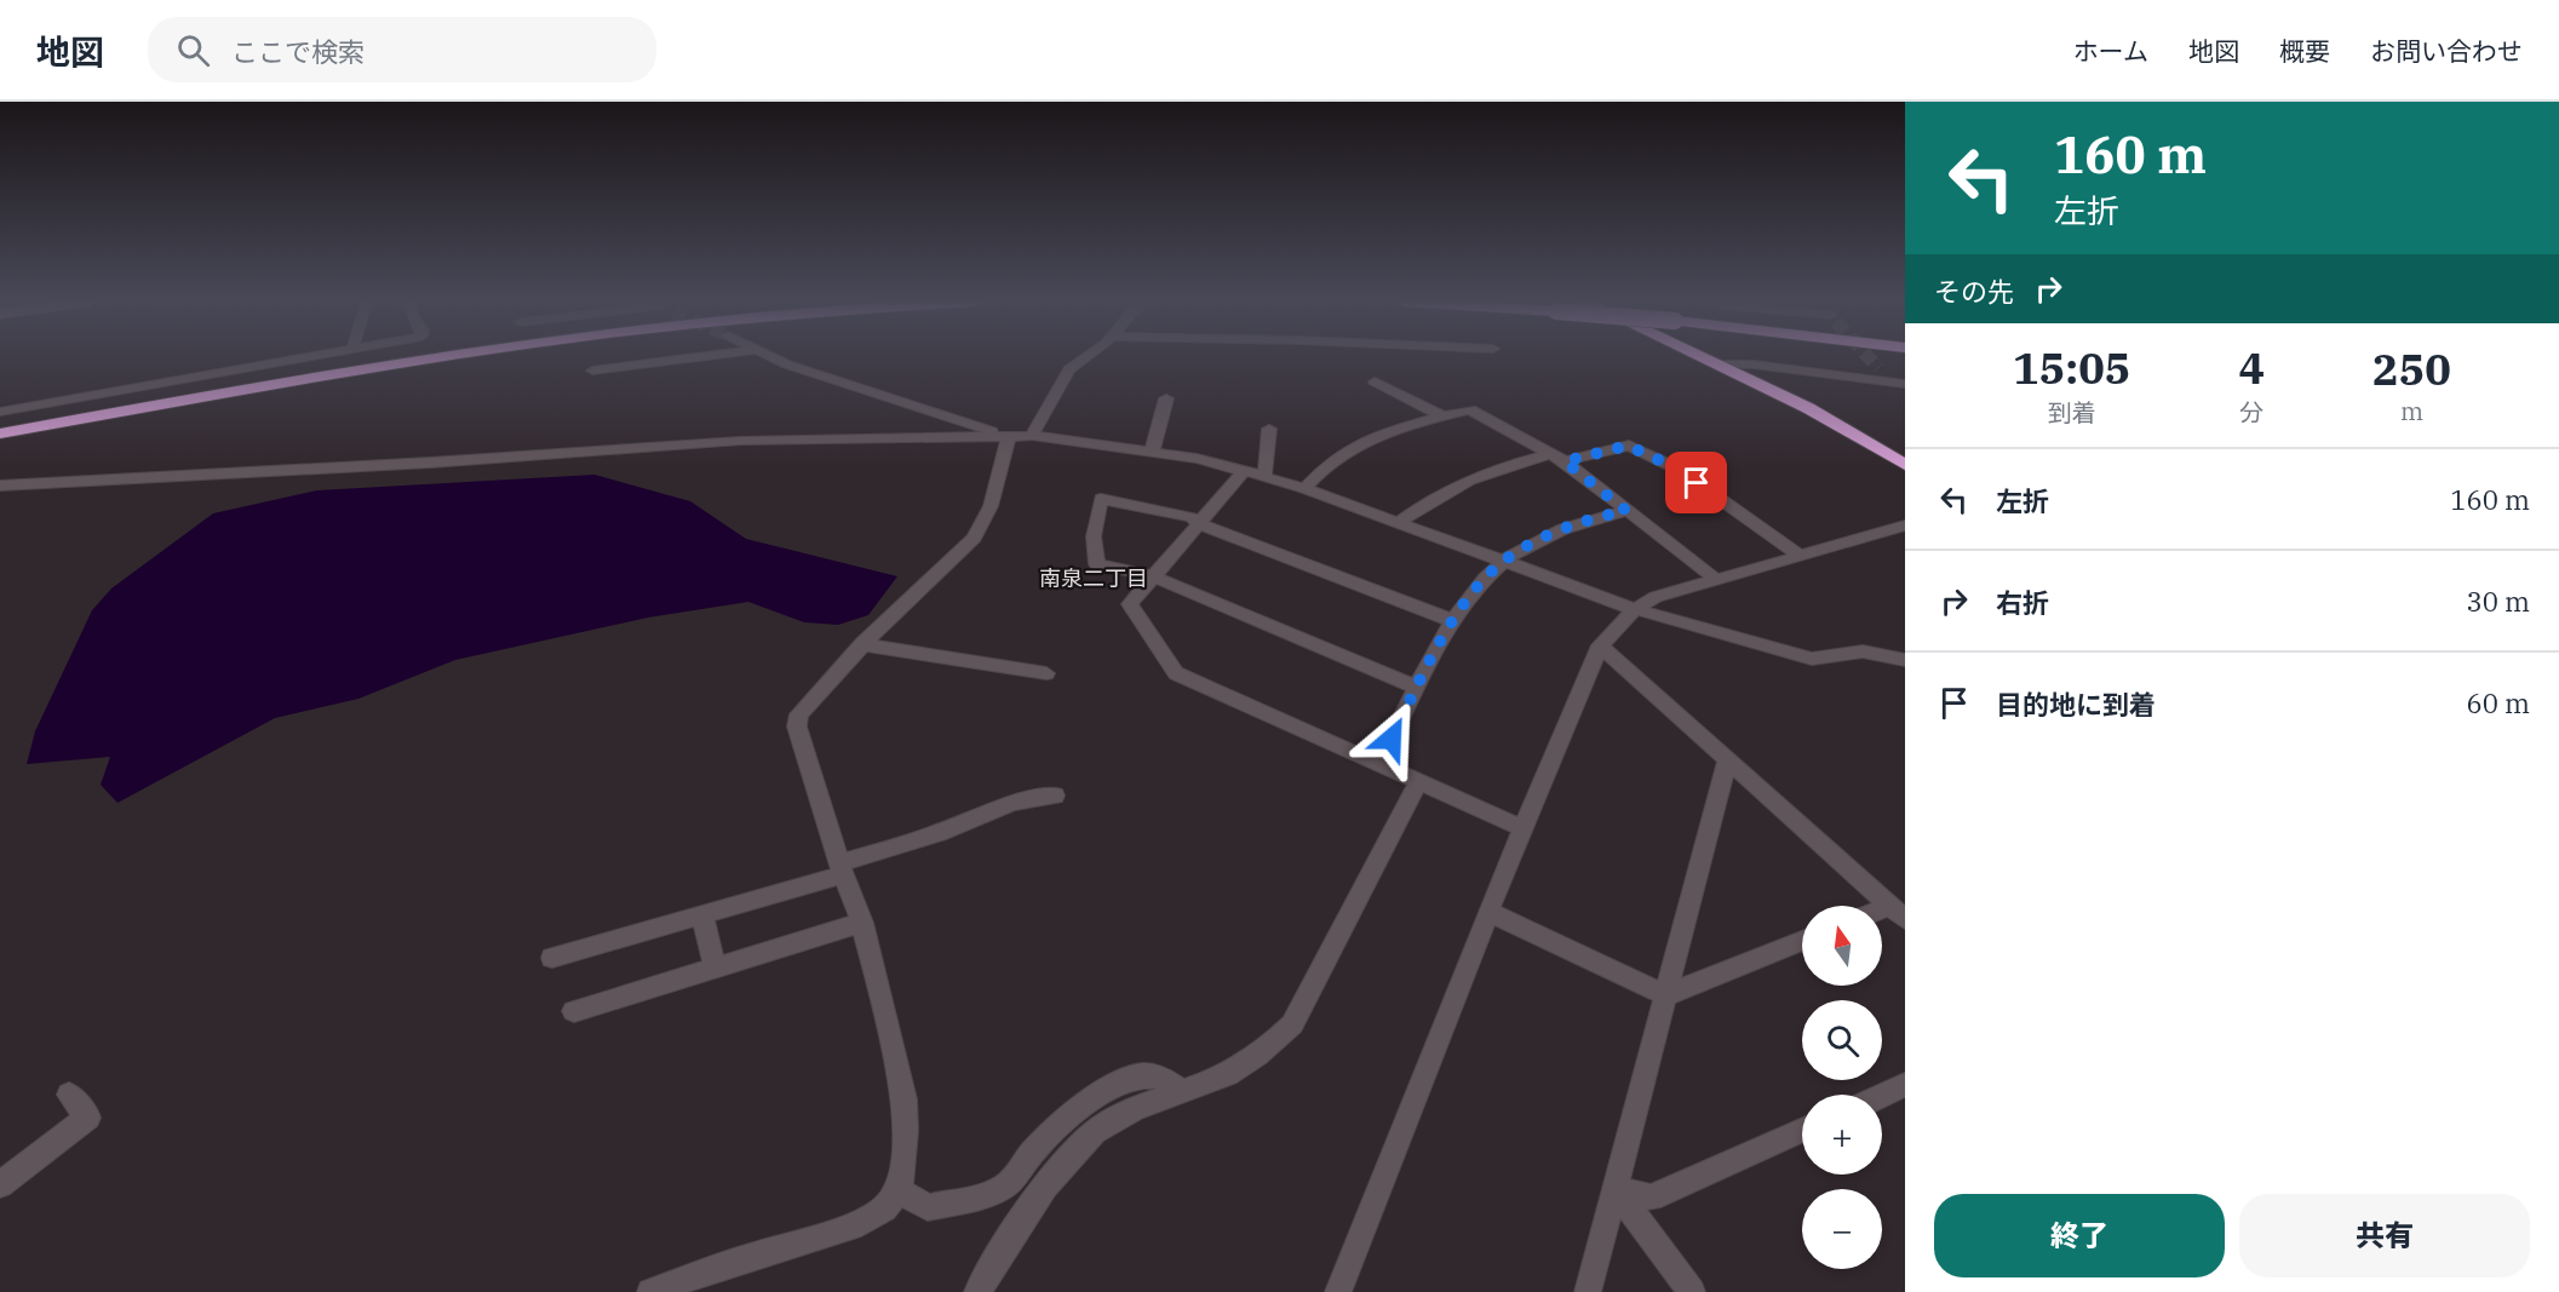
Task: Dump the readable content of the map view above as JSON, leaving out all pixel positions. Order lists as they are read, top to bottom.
{
  "districts": ["南泉二丁目"],
  "north": "top",
  "page": {
    "header": "地図",
    "search": "ここで検索",
    "nav": [
      "ホーム",
      "地図",
      "概要",
      "お問い合わせ"
    ],
    "turn": ["160 m", "左折"],
    "then": "その先",
    "eta": [
      "15:05",
      "到着",
      "4",
      "分",
      "250",
      "m"
    ],
    "list": [
      {
        "name": "左折",
        "value": "160 m"
      },
      {
        "name": "右折",
        "value": "30 m"
      },
      {
        "name": "目的地に到着",
        "value": "60 m"
      }
    ],
    "map_buttons": ["+", "−"],
    "buttons": ["終了", "共有"]
  }
}
